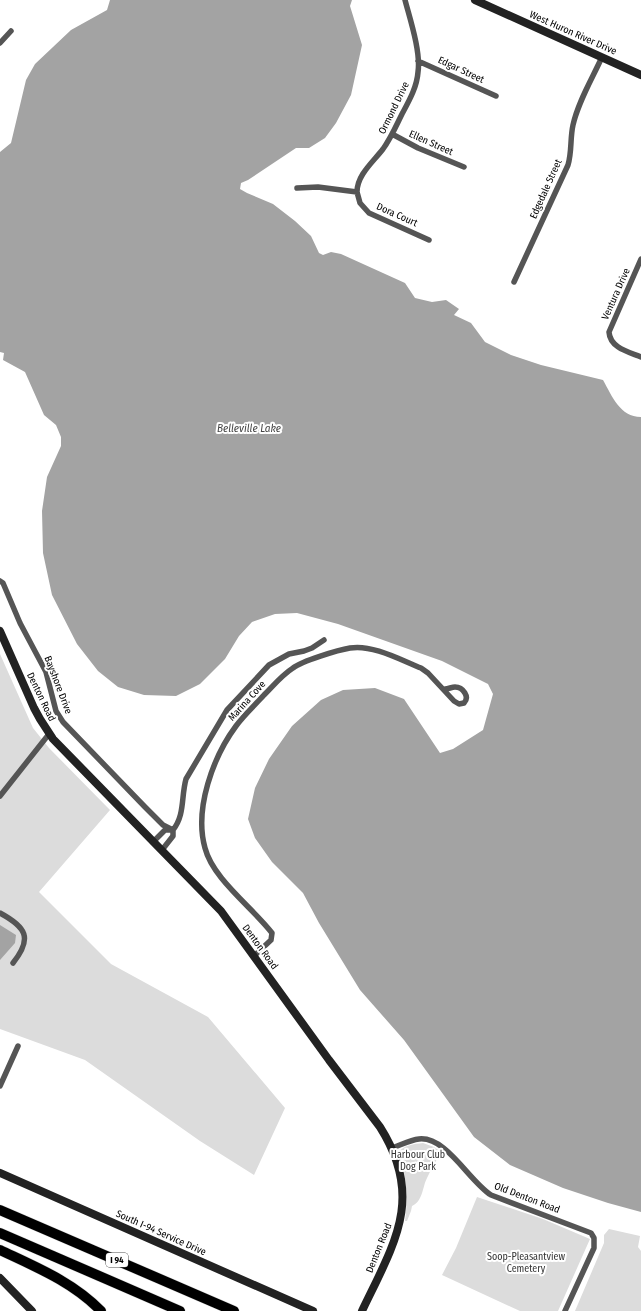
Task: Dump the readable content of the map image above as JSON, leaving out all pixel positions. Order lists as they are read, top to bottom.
{
  "streets": {
    "highway": ["I 94"],
    "street": [
      "West Huron River Drive",
      "Edgar Street",
      "Ormond Drive",
      "Ellen Street",
      "Edgedale Street",
      "Dora Court",
      "Ventura Drive",
      "Bayshore Drive",
      "Denton Road",
      "Marina Cove",
      "Old Denton Road",
      "South I-94 Service Drive"
    ]
  },
  "crossings": [
    ["West Huron River Drive", "Edgedale Street"],
    ["Edgar Street", "Ormond Drive"],
    ["Ormond Drive", "Ellen Street"],
    ["Ormond Drive", "Dora Court"],
    ["Denton Road", "Marina Cove"],
    ["Denton Road", "Old Denton Road"]
  ],
  "water": ["Belleville Lake"],
  "parks": ["Harbour Club Dog Park", "Soop-Pleasantview Cemetery"]
}
